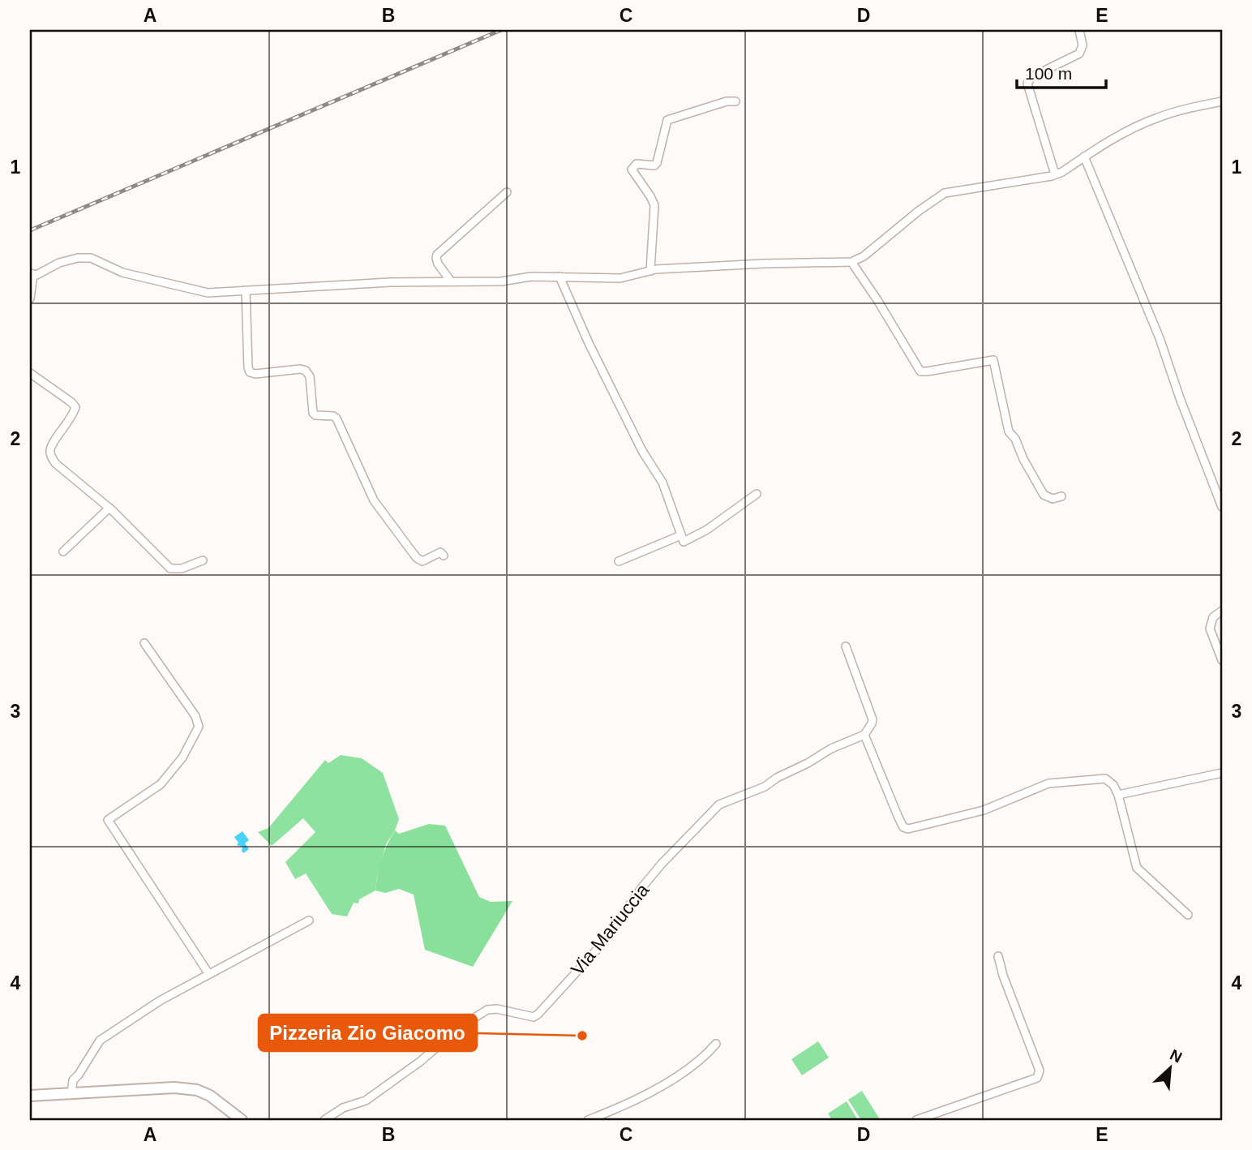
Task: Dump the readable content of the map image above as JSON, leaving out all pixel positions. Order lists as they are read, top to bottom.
{
  "streets": {
    "street": ["Via Mariuccia"]
  },
  "places": ["Pizzeria Zio Giacomo"],
  "scale_bar": "100 m",
  "north": "top right",
  "grid": {
    "columns": [
      "A",
      "B",
      "C",
      "D",
      "E"
    ],
    "rows": [
      "1",
      "2",
      "3",
      "4"
    ]
  }
}
